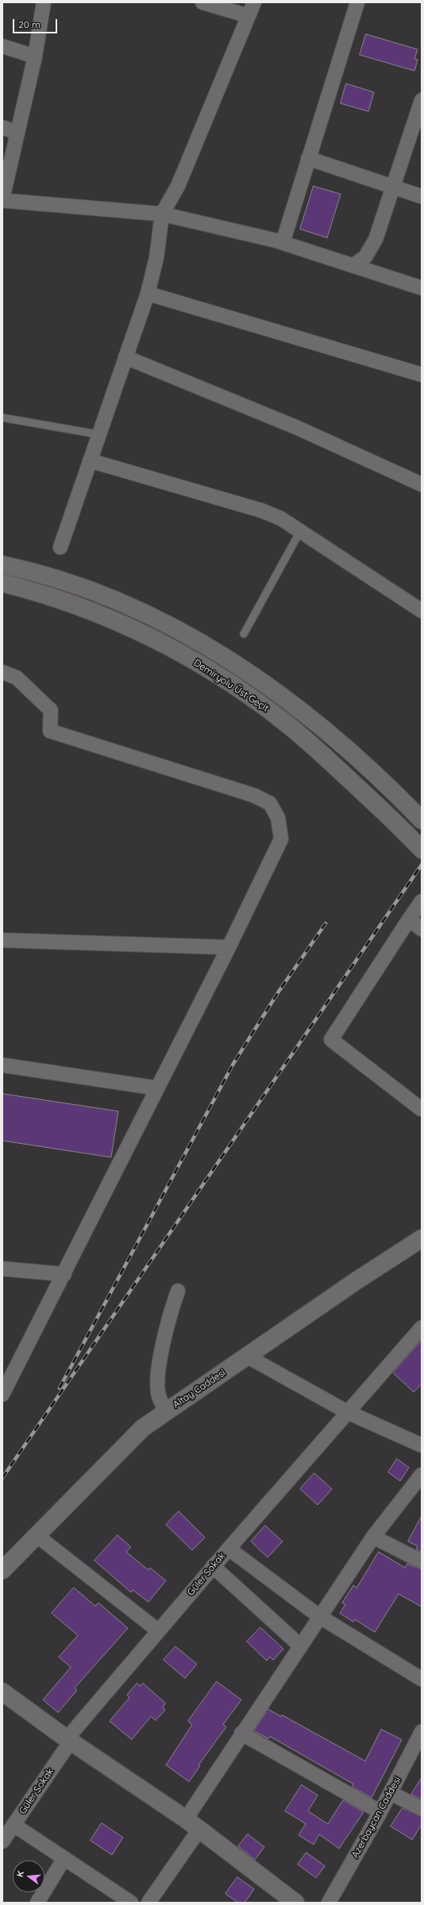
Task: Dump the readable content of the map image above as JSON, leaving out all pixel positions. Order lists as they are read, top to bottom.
{
  "streets": {
    "main road": ["Demiryolu Üst Geçit", "Altay Caddesi"],
    "street": ["Güler Sokak", "Azerbaycan Caddesi"]
  },
  "scale_bar": "20 m",
  "north": "left"
}
